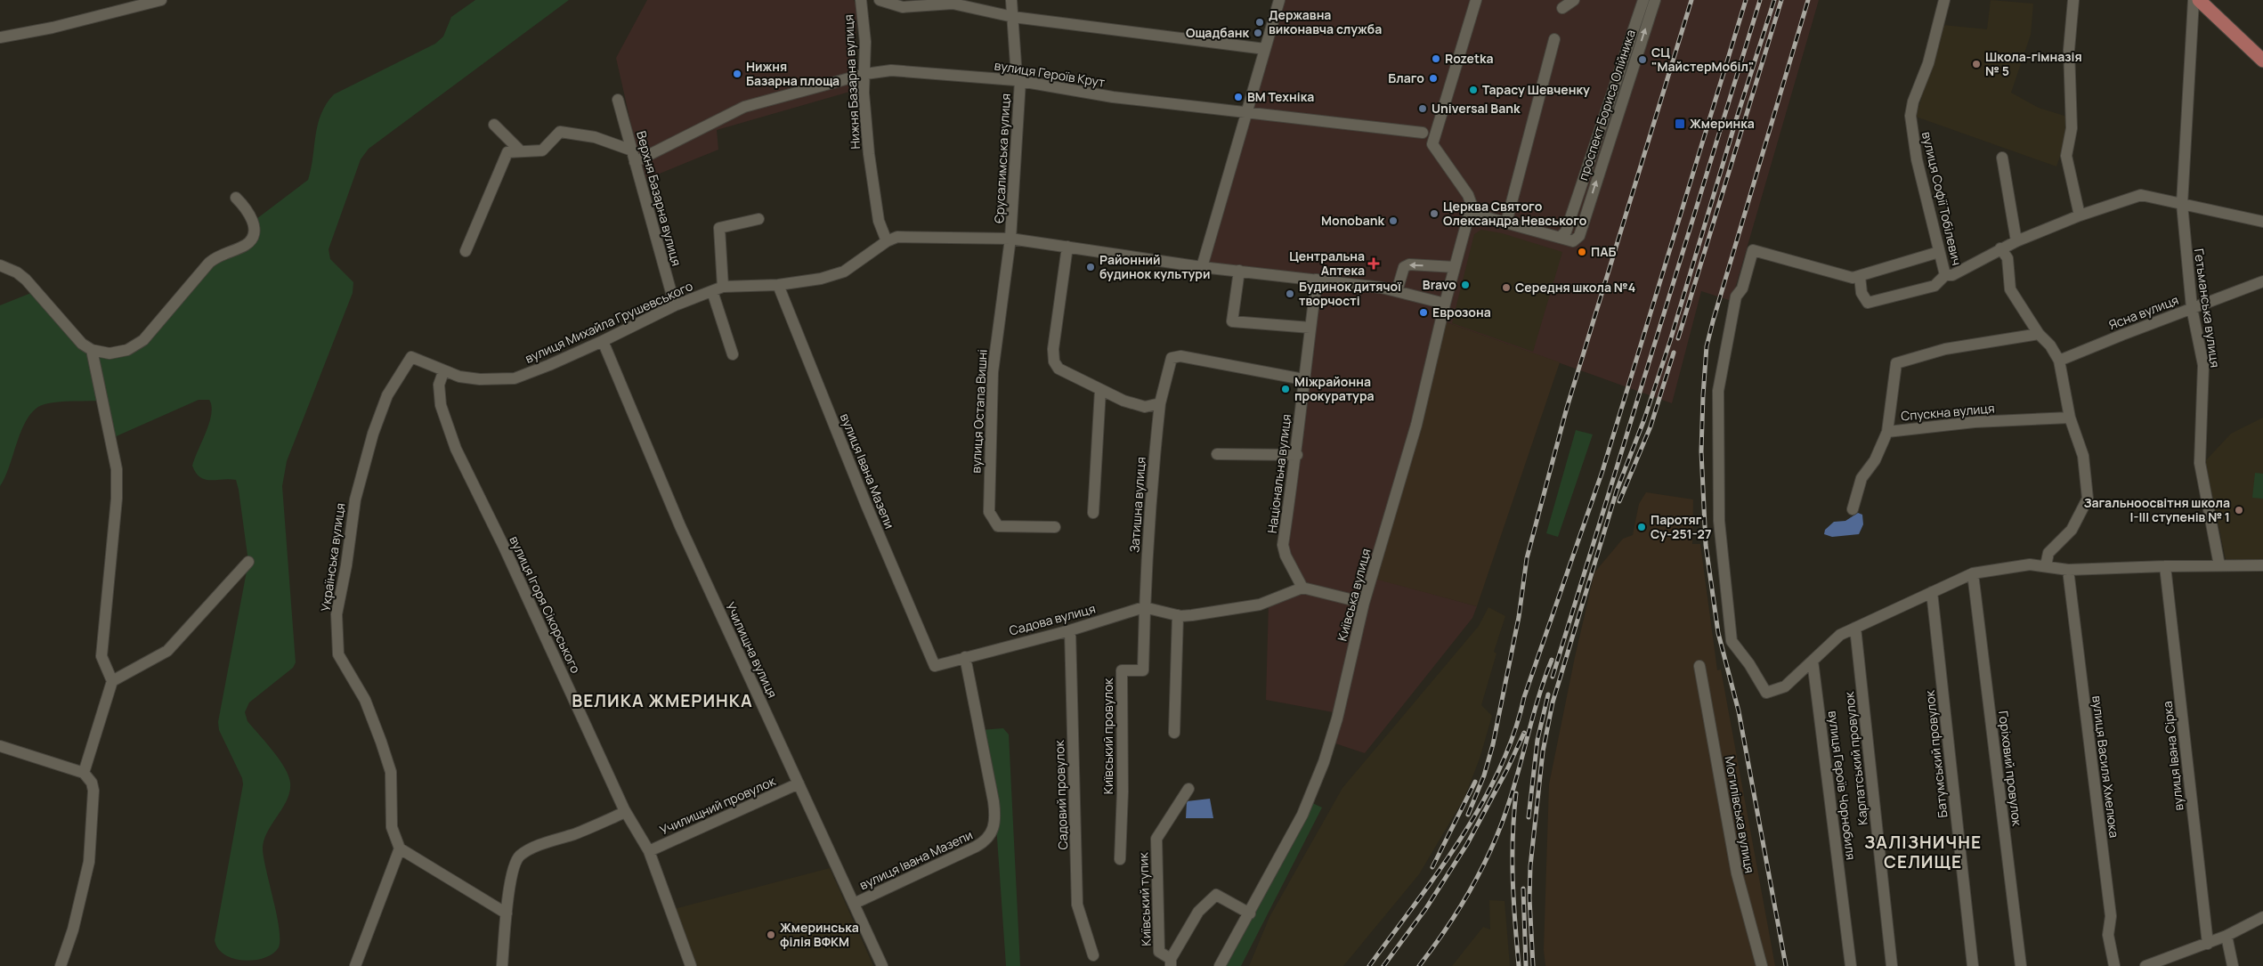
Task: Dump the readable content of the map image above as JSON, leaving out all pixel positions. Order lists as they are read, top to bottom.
{
  "streets": {
    "street": [
      "вулиця Героїв Крут",
      "Нижня Базарна вулиця",
      "проспект Бориса Олійника",
      "Єрусалимська вулиця",
      "Верхня Базарна вулиця",
      "вулиця Софії Тобілевич",
      "Гетьманська вулиця",
      "Ясна вулиця",
      "вулиця Михайла Грушевського",
      "вулиця Остапа Вишні",
      "Спускна вулиця",
      "вулиця Івана Мазепи",
      "Національна вулиця",
      "Затишна вулиця",
      "Українська вулиця",
      "Київська вулиця",
      "вулиця Ігоря Сікорського",
      "Садова вулиця",
      "Училищна вулиця",
      "Київський провулок",
      "Батумський провулок",
      "вулиця Івана Сірка",
      "Карпатський провулок",
      "вулиця Василя Хмелюка",
      "Горіховий провулок",
      "вулиця Героїв Чорнобиля",
      "Садовий провулок",
      "Училищний провулок",
      "Могилівська вулиця",
      "Київський тупик"
    ]
  },
  "crossings": [
    ["вулиця Героїв Крут", "Нижня Базарна вулиця"],
    ["вулиця Героїв Крут", "Єрусалимська вулиця"],
    ["вулиця Героїв Крут", "Верхня Базарна вулиця"],
    ["Нижня Базарна вулиця", "вулиця Михайла Грушевського"],
    ["Єрусалимська вулиця", "вулиця Михайла Грушевського"],
    ["Єрусалимська вулиця", "вулиця Остапа Вишні"],
    ["Верхня Базарна вулиця", "вулиця Михайла Грушевського"],
    ["Гетьманська вулиця", "Ясна вулиця"],
    ["вулиця Михайла Грушевського", "вулиця Остапа Вишні"],
    ["вулиця Михайла Грушевського", "вулиця Івана Мазепи"],
    ["вулиця Михайла Грушевського", "Національна вулиця"],
    ["вулиця Михайла Грушевського", "Українська вулиця"],
    ["вулиця Михайла Грушевського", "Київська вулиця"],
    ["вулиця Михайла Грушевського", "вулиця Ігоря Сікорського"],
    ["вулиця Михайла Грушевського", "Училищна вулиця"],
    ["вулиця Івана Мазепи", "Садова вулиця"],
    ["вулиця Івана Мазепи", "Училищна вулиця"],
    ["Національна вулиця", "Затишна вулиця"],
    ["Затишна вулиця", "Садова вулиця"],
    ["Затишна вулиця", "Київський провулок"],
    ["Садова вулиця", "Київський провулок"],
    ["Садова вулиця", "Садовий провулок"],
    ["Училищна вулиця", "Училищний провулок"]
  ],
  "districts": ["ВЕЛИКА ЖМЕРИНКА", "ЗАЛІЗНИЧНЕ СЕЛИЩЕ"],
  "places": {
    "other": [
      "Державна виконавча служба",
      "Ощадбанк",
      "Rozetka",
      "СЦ \"МайстерМобіл\"",
      "Школа-гімназія № 5",
      "Нижня Базарна площа",
      "Благо",
      "Тарасу Шевченку",
      "ВМ Техніка",
      "Universal Bank",
      "Церква Святого Олександра Невського",
      "Monobank",
      "ПАБ",
      "Районний будинок культури",
      "Bravo",
      "Середня школа №4",
      "Будинок дитячої творчості",
      "Еврозона",
      "Міжрайонна прокуратура",
      "Загальноосвітня школа І-ІІІ ступенів № 1",
      "Паротяг Су-251-27",
      "Жмеринська філія ВФКМ"
    ],
    "transit": ["Жмеринка"],
    "health": ["Центральна Аптека"]
  }
}
